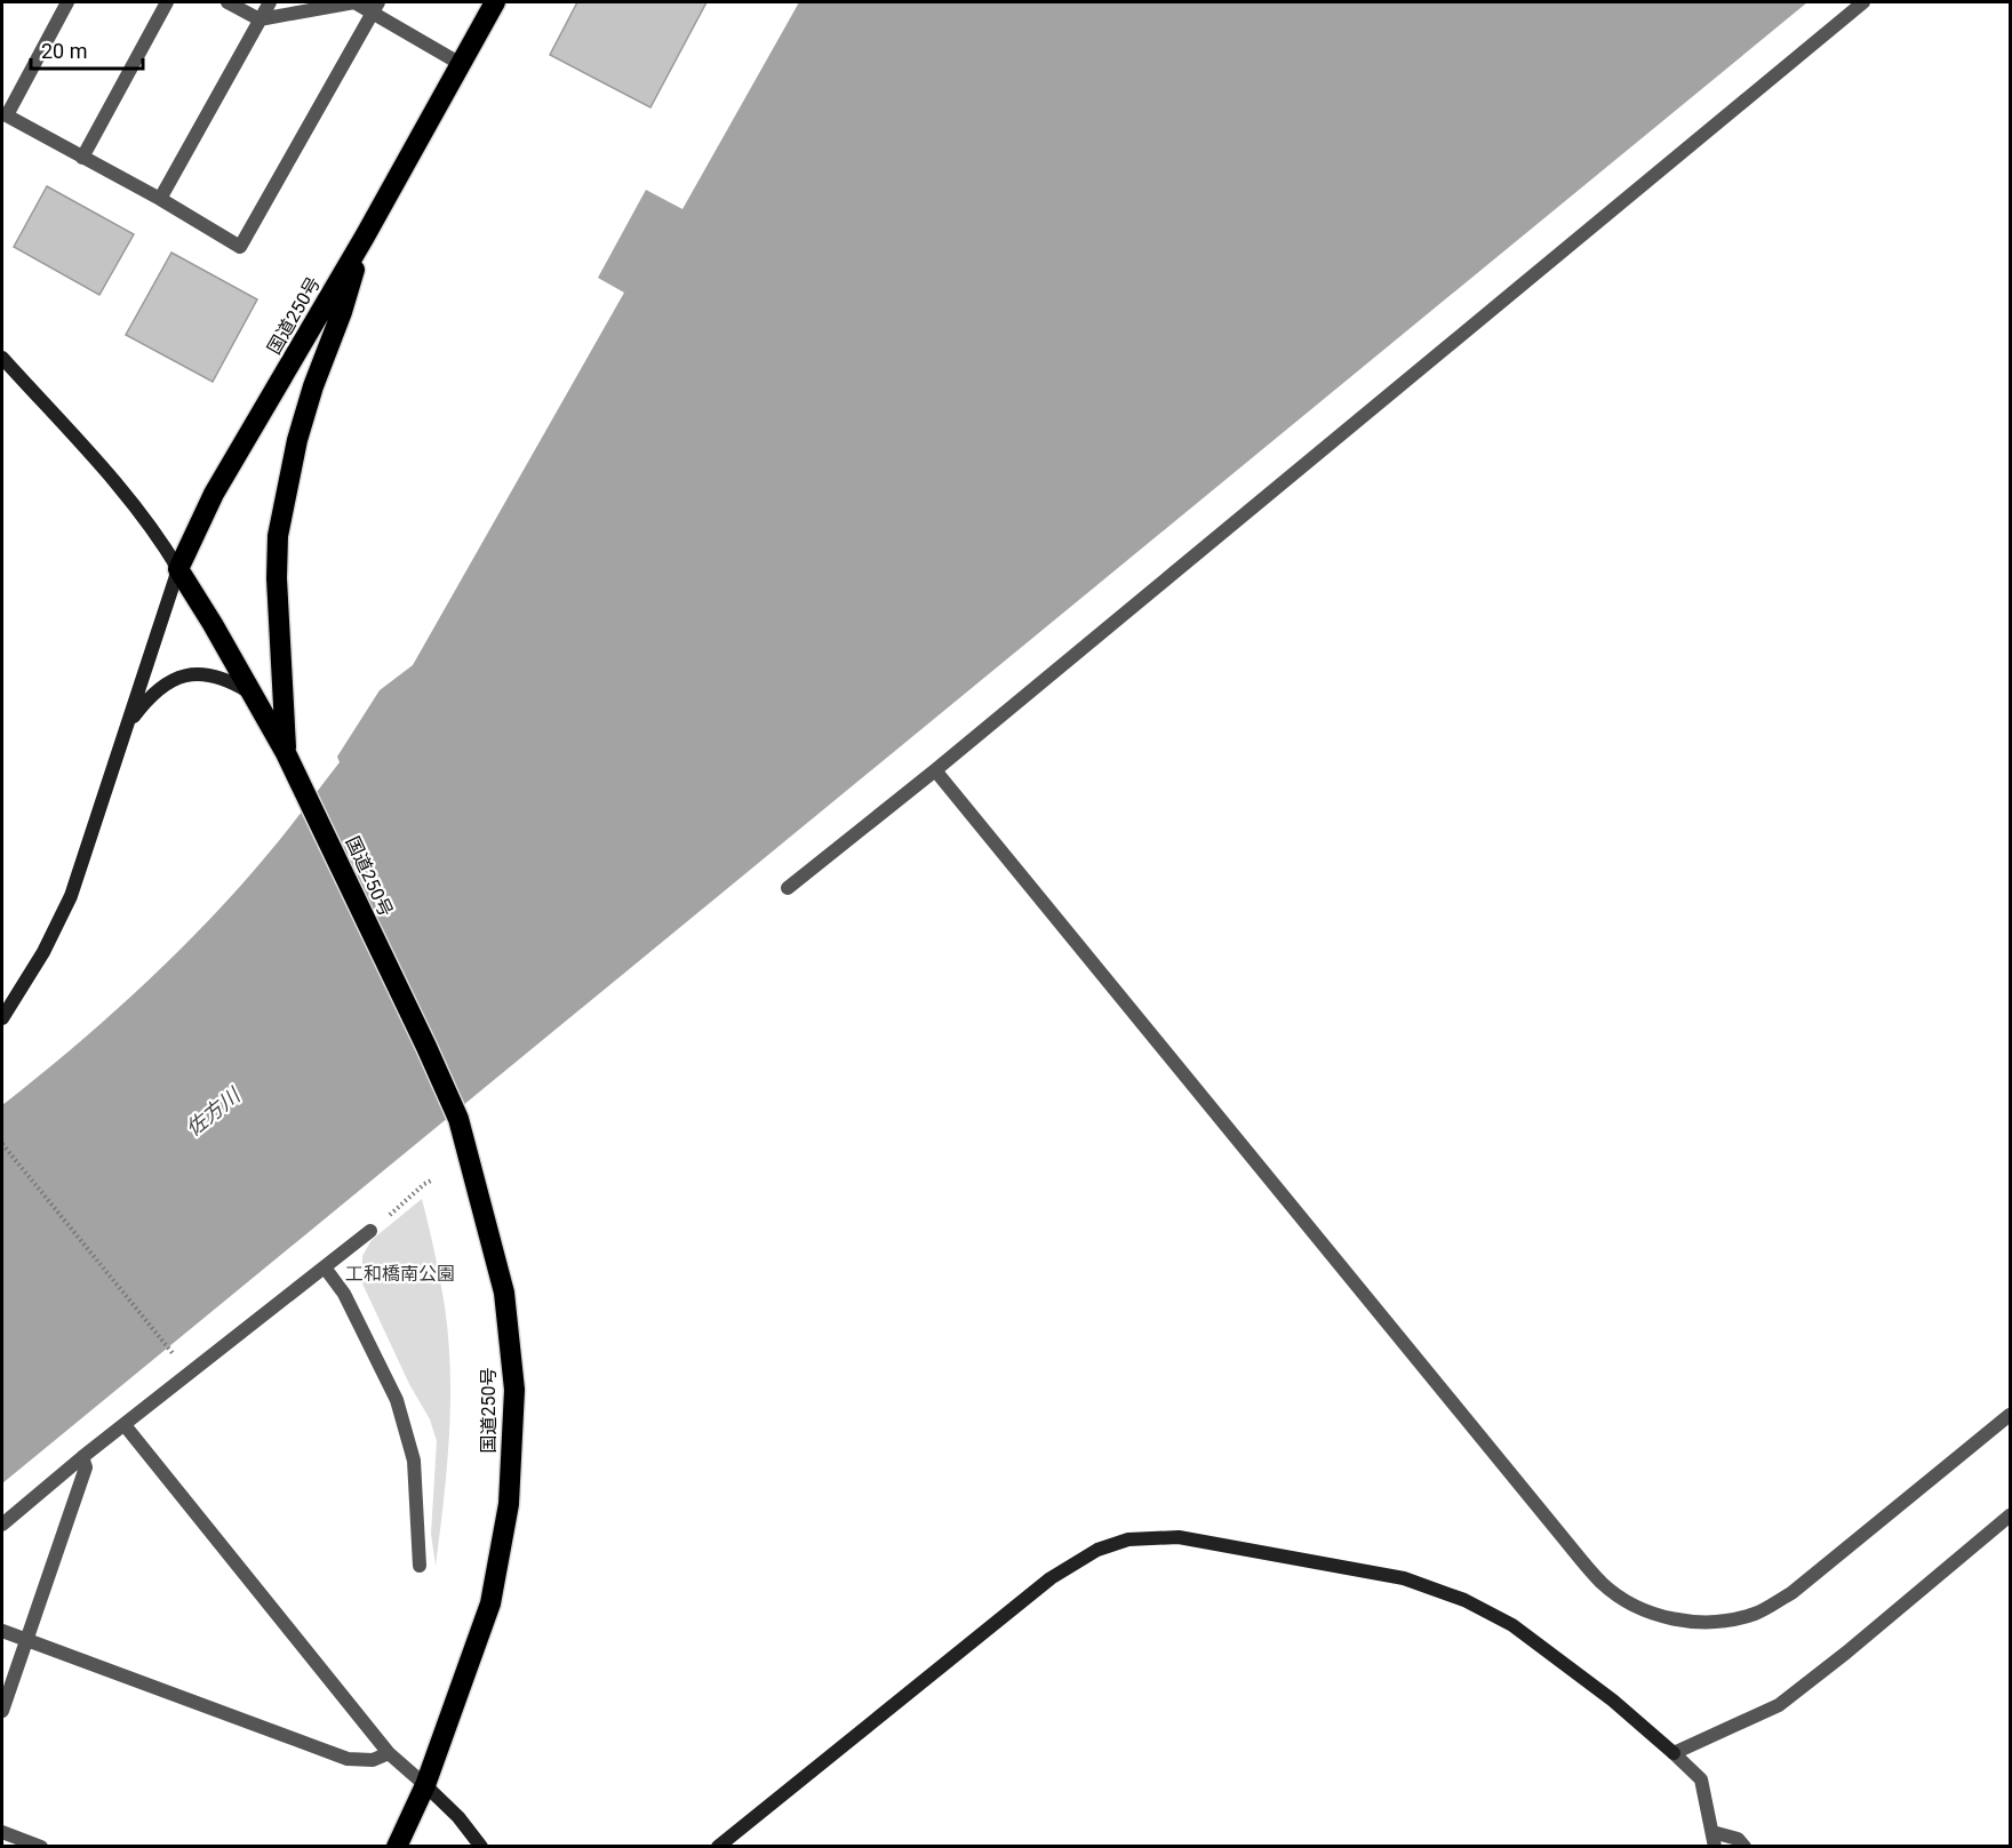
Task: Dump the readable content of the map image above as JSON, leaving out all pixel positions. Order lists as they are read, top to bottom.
{
  "streets": {
    "highway": ["国道250号"]
  },
  "water": ["佐方川"],
  "parks": ["工和橋南公園"],
  "scale_bar": "20 m"
}
